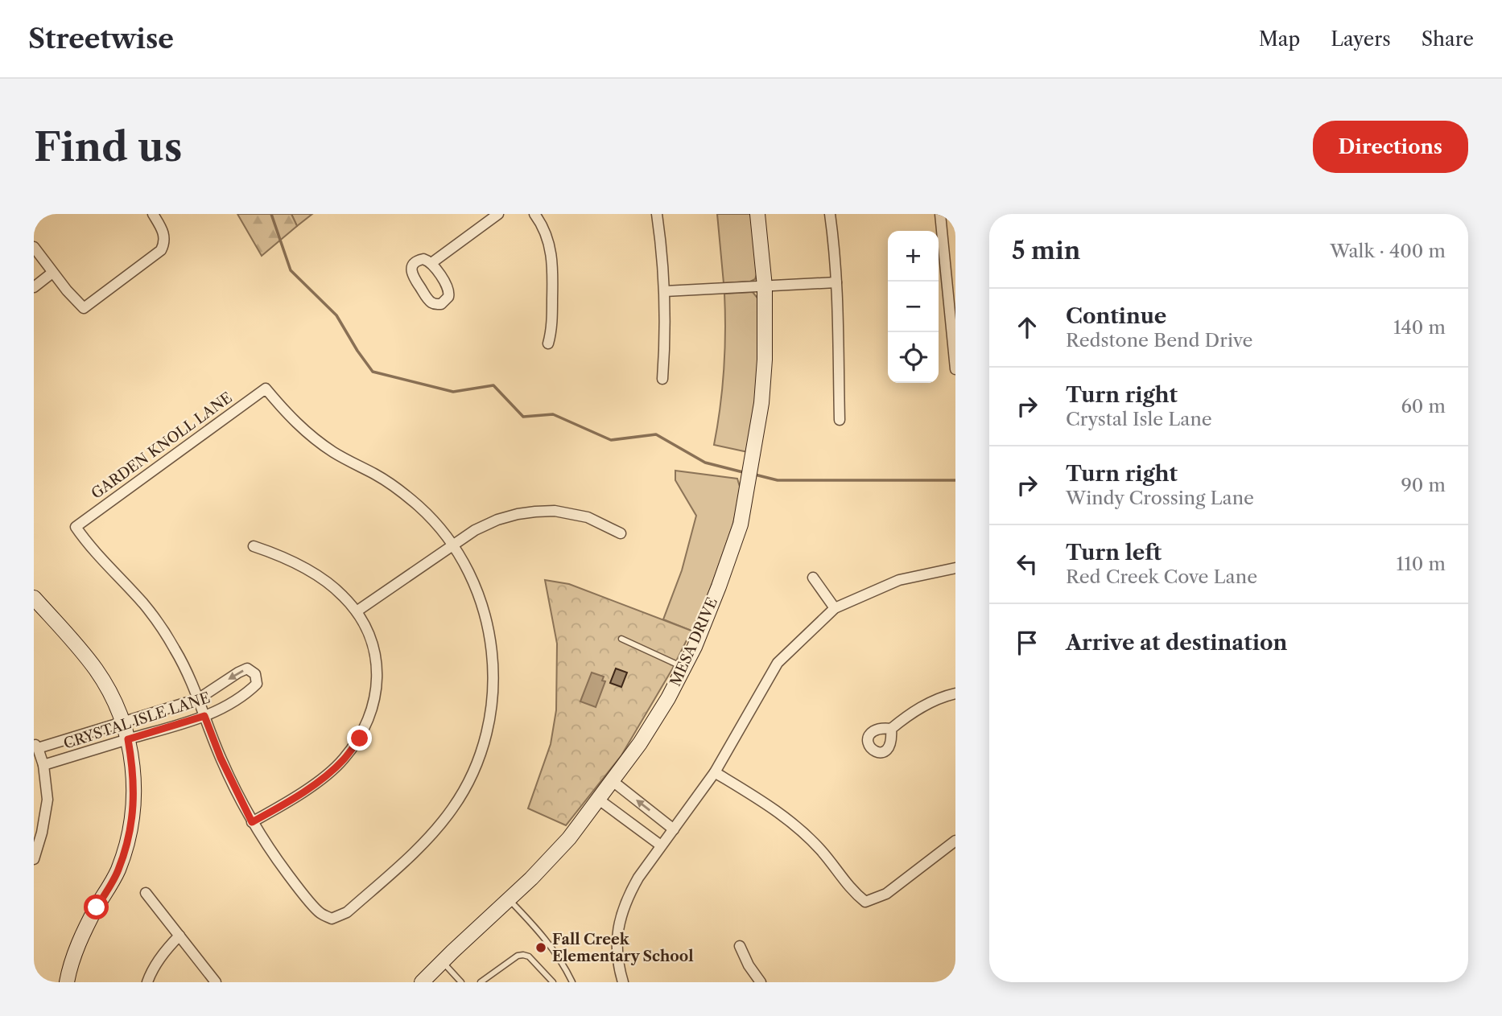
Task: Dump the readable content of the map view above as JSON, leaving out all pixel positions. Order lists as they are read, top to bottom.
{
  "streets": {
    "street": ["GARDEN KNOLL LANE", "MESA DRIVE", "CRYSTAL ISLE LANE"]
  },
  "crossings": [
    ["GARDEN KNOLL LANE", "CRYSTAL ISLE LANE"]
  ],
  "places": ["Fall Creek Elementary School"],
  "page": {
    "header": "Streetwise",
    "nav": ["Map", "Layers", "Share"],
    "buttons": "Directions",
    "title": "Find us",
    "heading": ["5 min", "Walk · 400 m"],
    "map_buttons": ["+", "−"],
    "list": [
      ["Continue", "Redstone Bend Drive", "140 m"],
      ["Turn right", "Crystal Isle Lane", "60 m"],
      ["Turn right", "Windy Crossing Lane", "90 m"],
      ["Turn left", "Red Creek Cove Lane", "110 m"],
      "Arrive at destination"
    ]
  }
}
